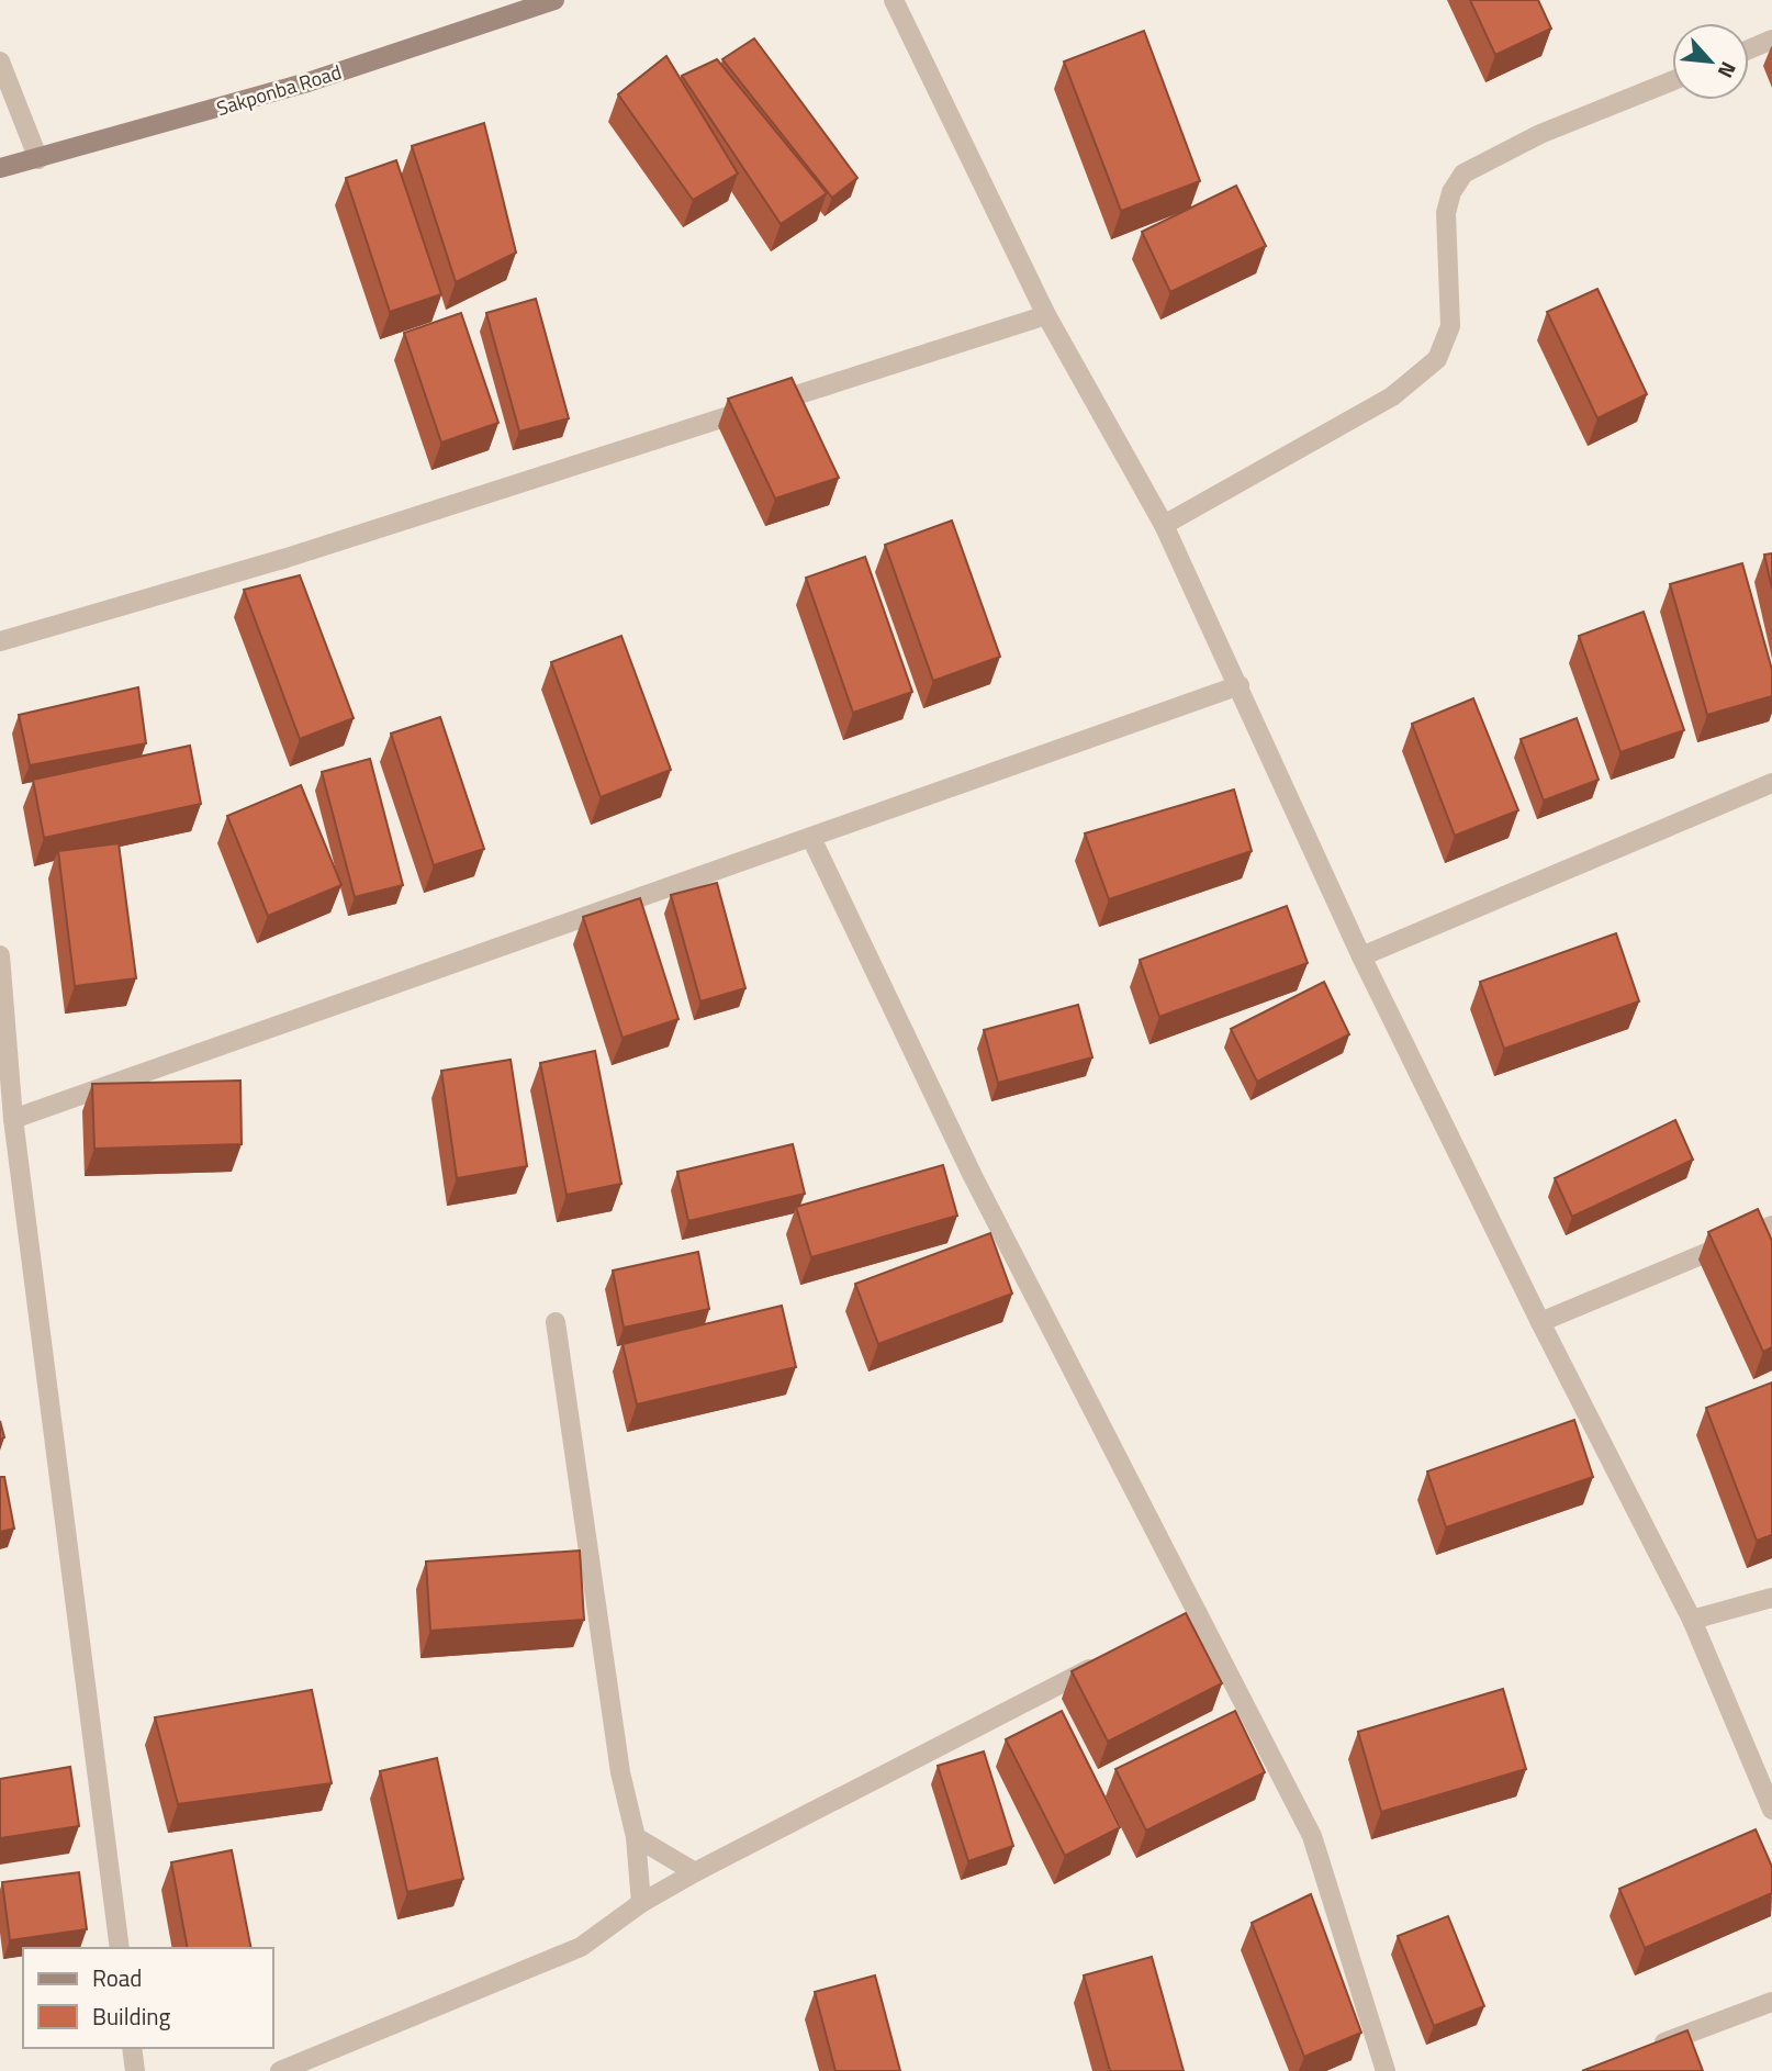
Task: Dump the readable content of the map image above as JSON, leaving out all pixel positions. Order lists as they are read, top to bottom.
{
  "streets": {
    "main road": ["Sakponba Road"]
  },
  "legend": ["Road", "Building"],
  "north": "bottom right"
}
